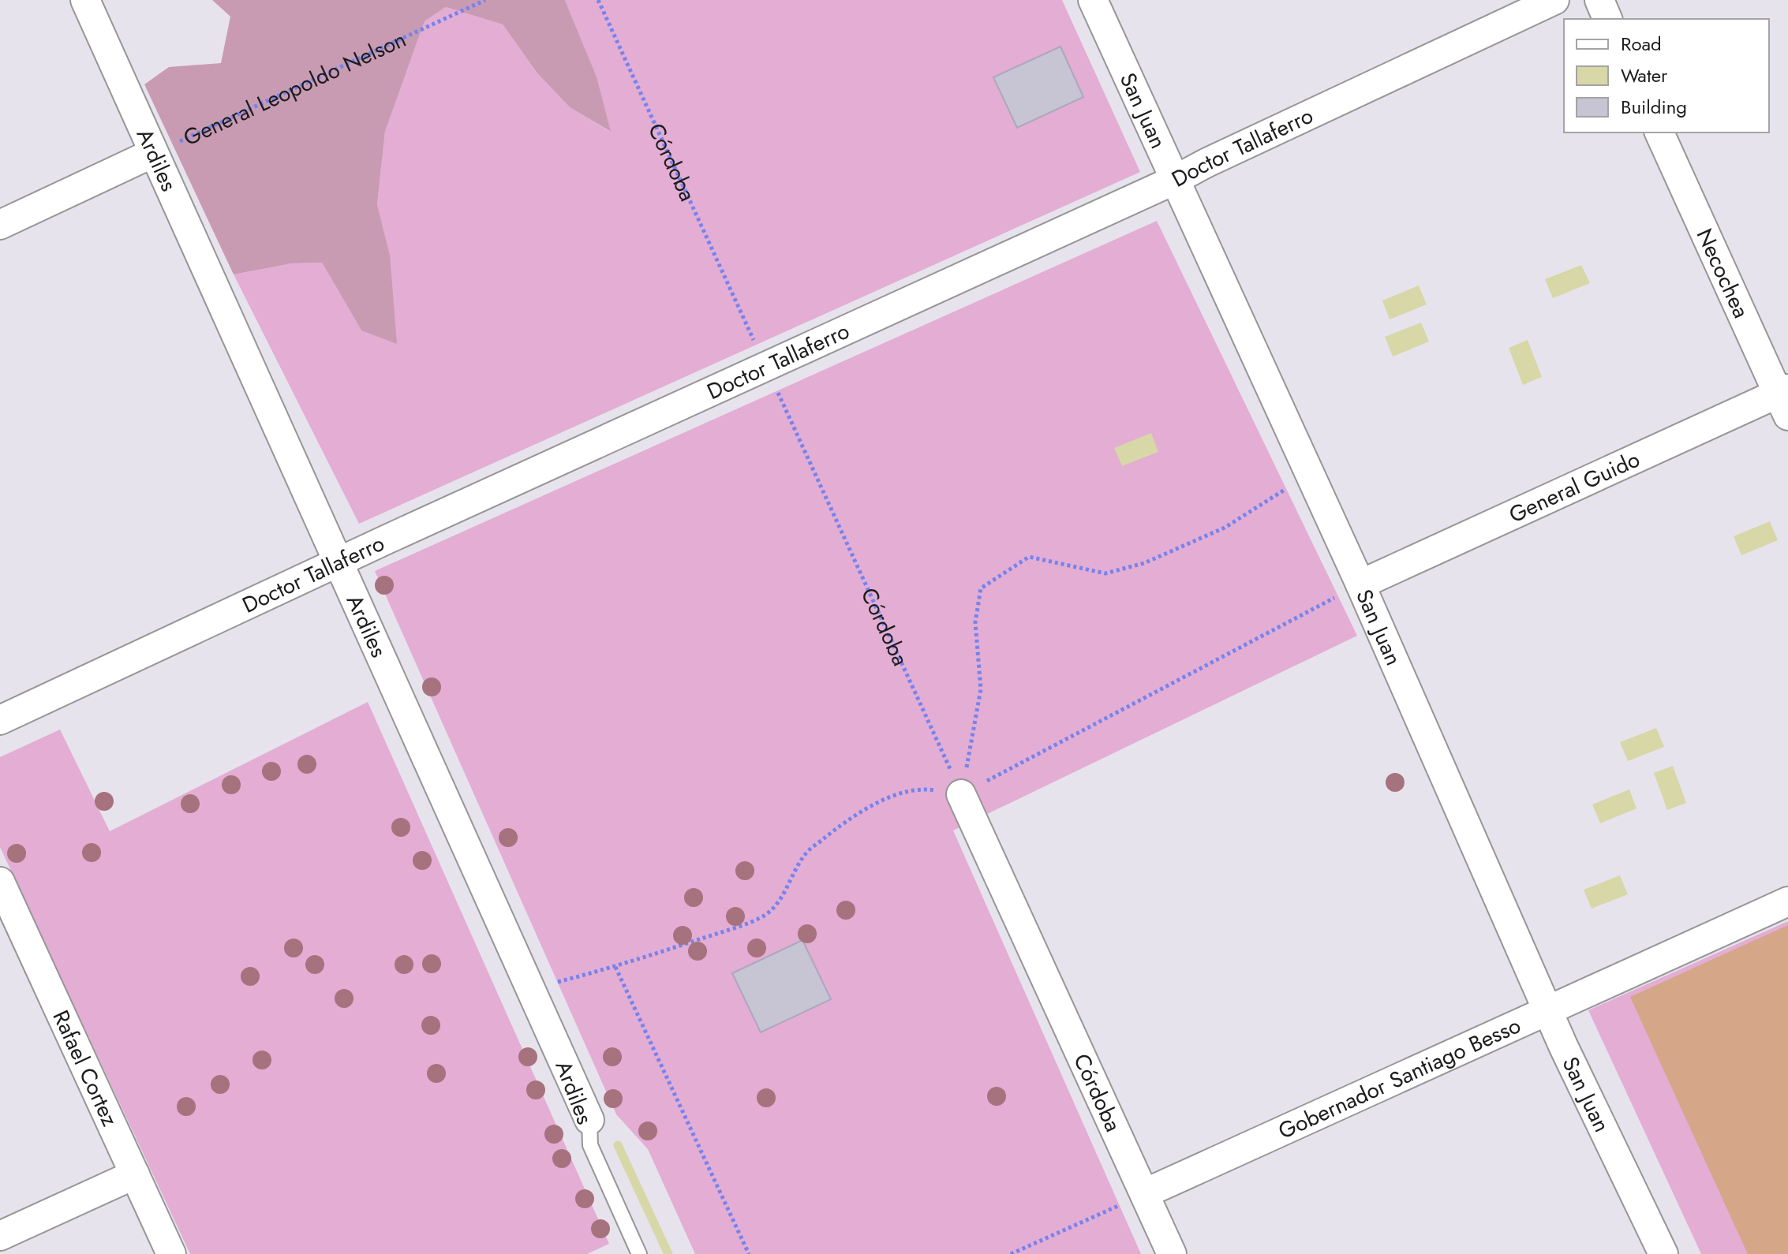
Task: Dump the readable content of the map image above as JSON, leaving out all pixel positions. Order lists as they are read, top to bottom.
{
  "streets": {
    "street": [
      "San Juan",
      "Doctor Tallaferro",
      "Ardiles",
      "Córdoba",
      "Necochea",
      "General Guido",
      "Rafael Cortez",
      "Gobernador Santiago Besso"
    ],
    "path": ["General Leopoldo Nelson"]
  },
  "crossings": [
    ["General Leopoldo Nelson", "Ardiles"],
    ["San Juan", "Doctor Tallaferro"],
    ["San Juan", "General Guido"],
    ["San Juan", "Gobernador Santiago Besso"],
    ["Doctor Tallaferro", "Ardiles"],
    ["Doctor Tallaferro", "Córdoba"],
    ["Córdoba", "Gobernador Santiago Besso"],
    ["Necochea", "General Guido"]
  ],
  "legend": ["Road", "Water", "Building"]
}
